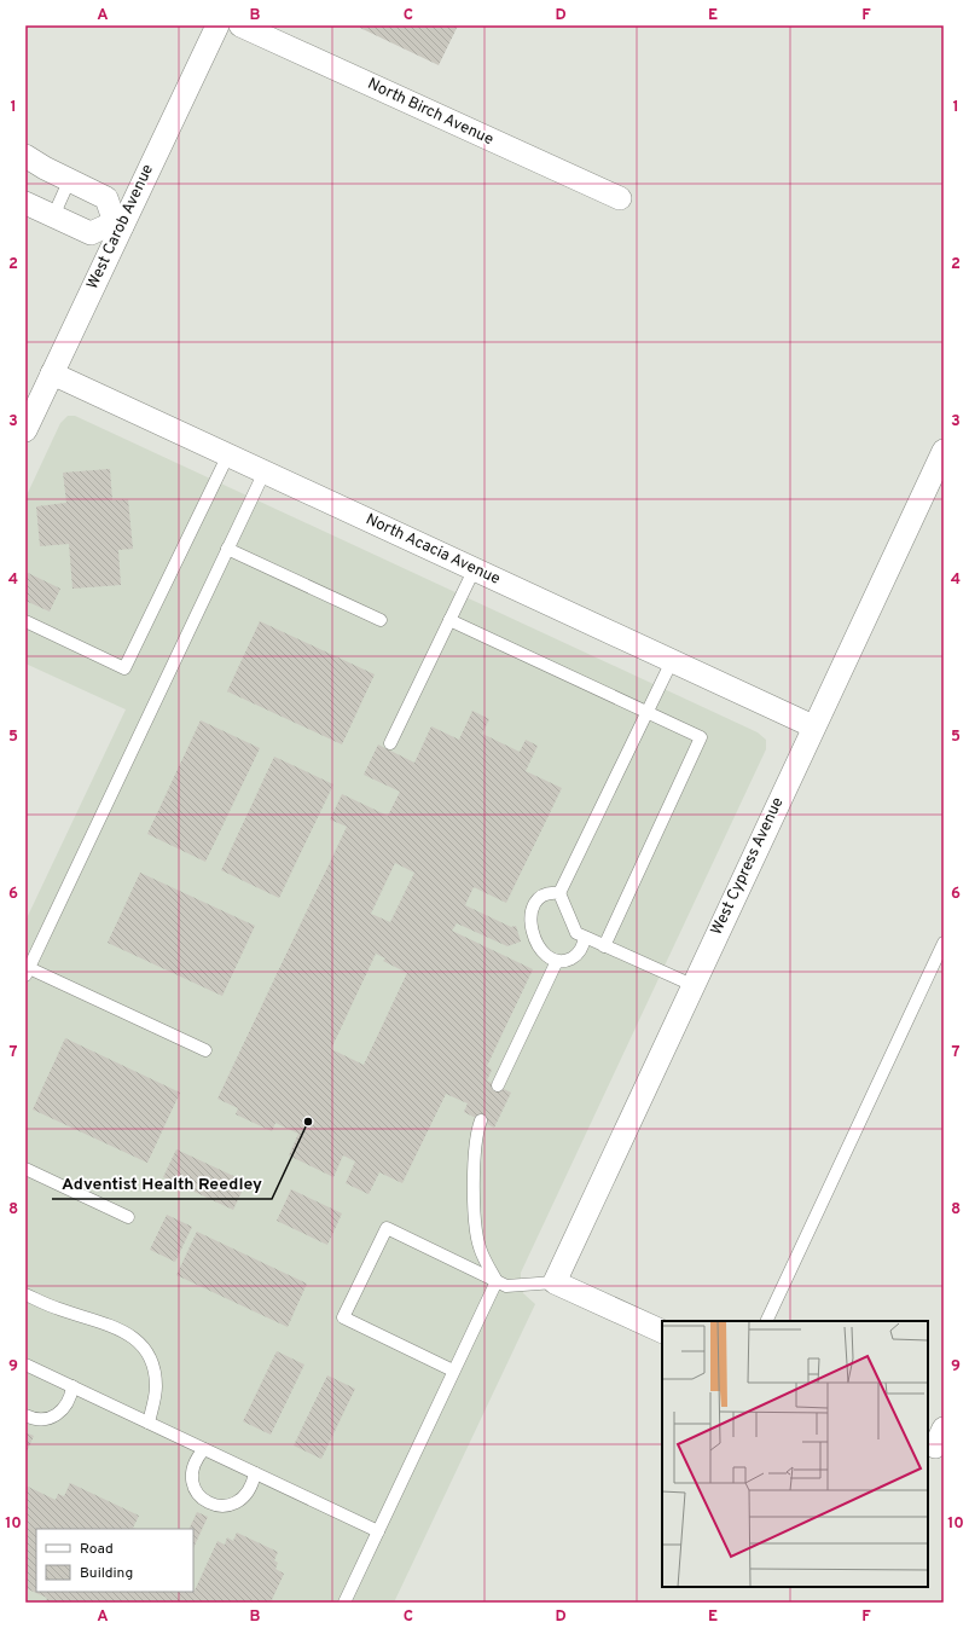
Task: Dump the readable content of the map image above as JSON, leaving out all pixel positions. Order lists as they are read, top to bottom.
{
  "streets": {
    "street": [
      "North Birch Avenue",
      "West Carob Avenue",
      "North Acacia Avenue",
      "West Cypress Avenue"
    ]
  },
  "crossings": [
    ["West Carob Avenue", "North Acacia Avenue"],
    ["North Acacia Avenue", "West Cypress Avenue"]
  ],
  "places": ["Adventist Health Reedley"],
  "legend": ["Road", "Building"],
  "grid": {
    "columns": [
      "A",
      "B",
      "C",
      "D",
      "E",
      "F"
    ],
    "rows": [
      "1",
      "2",
      "3",
      "4",
      "5",
      "6",
      "7",
      "8",
      "9",
      "10"
    ]
  }
}
